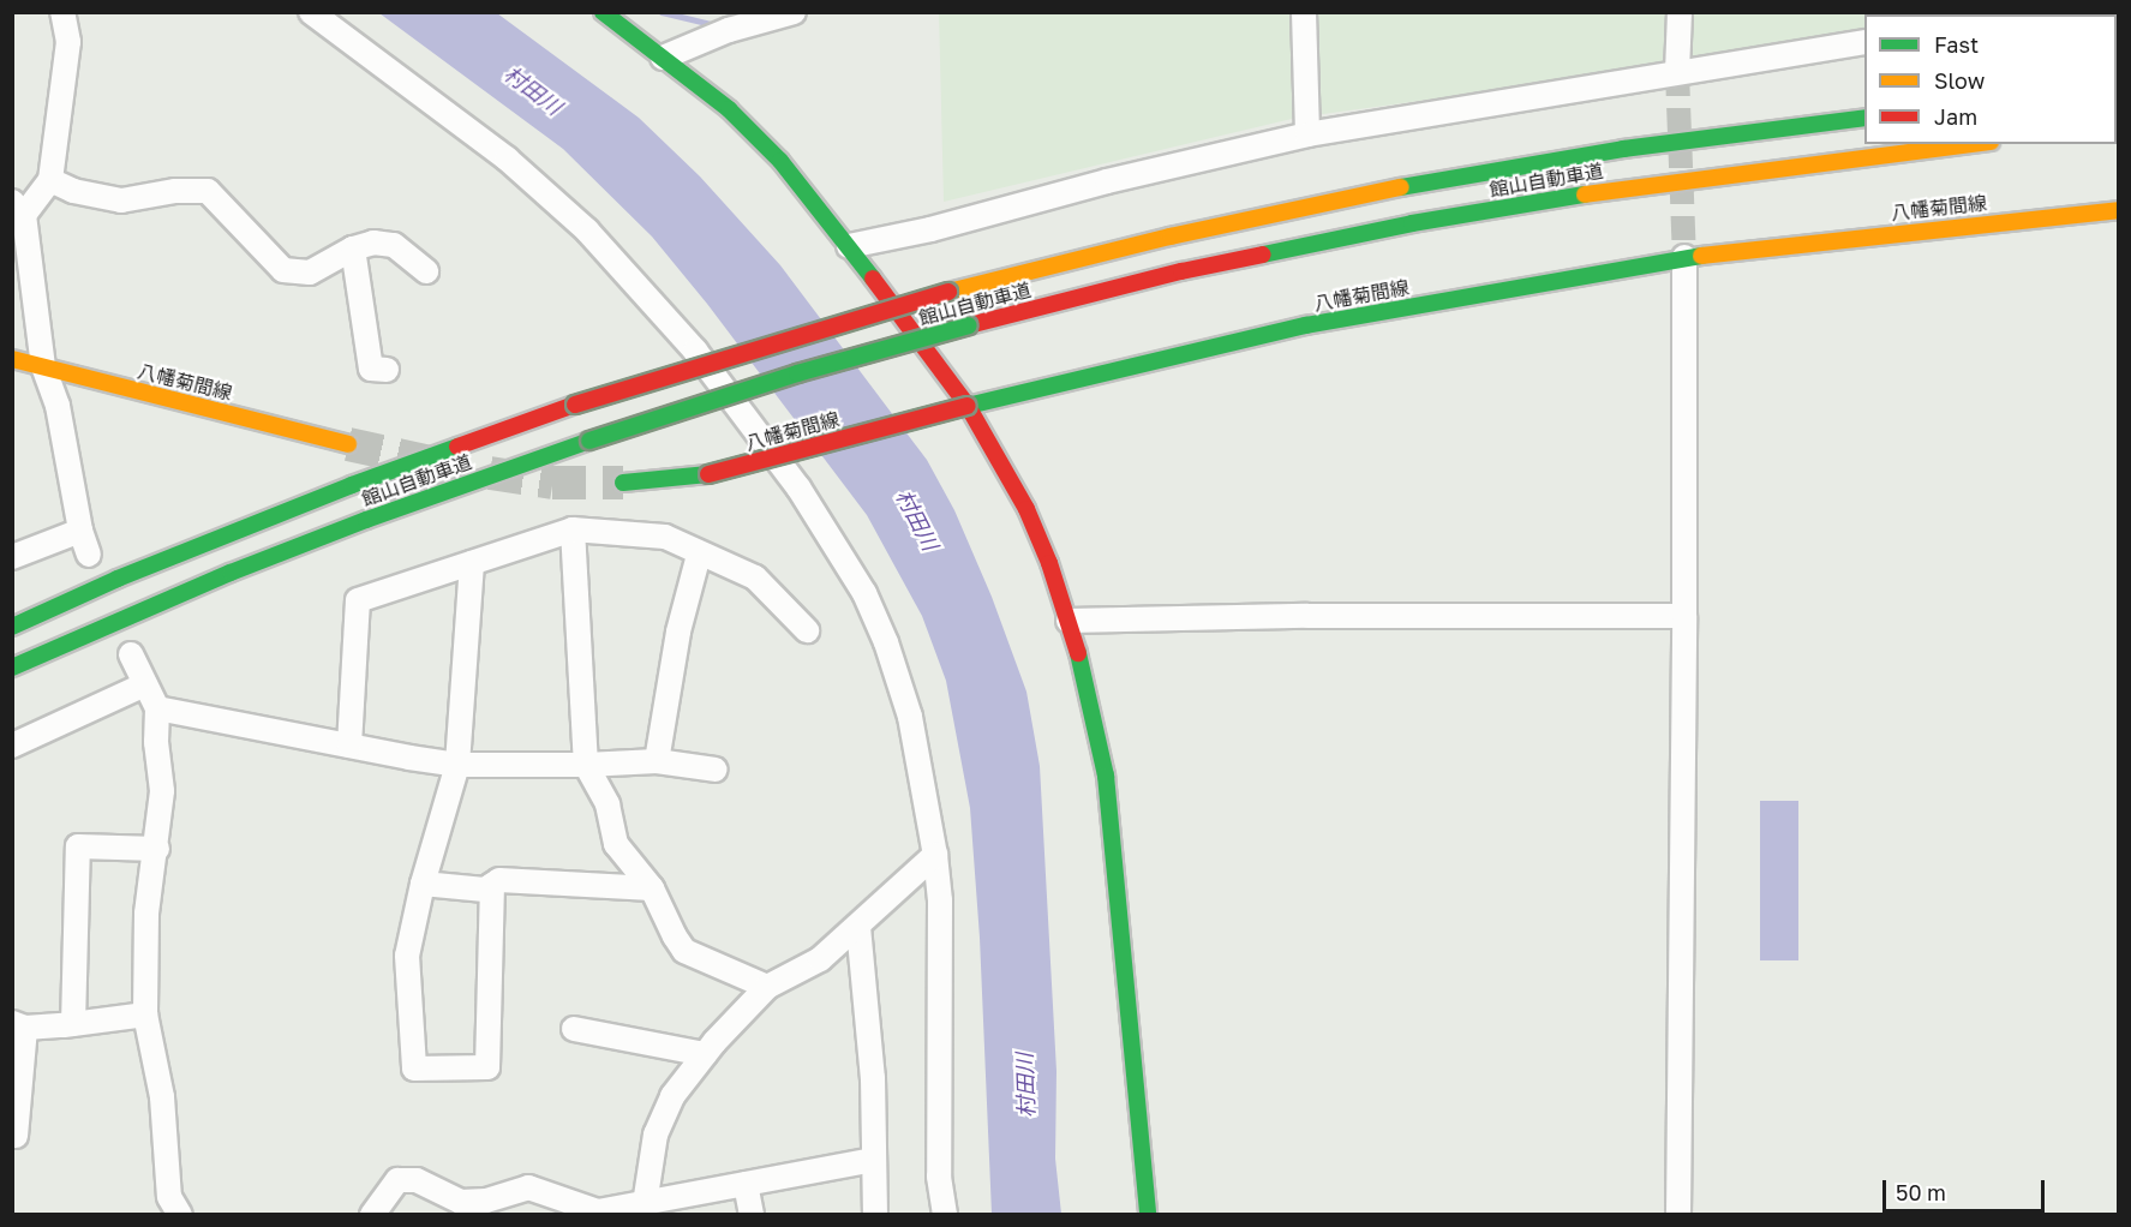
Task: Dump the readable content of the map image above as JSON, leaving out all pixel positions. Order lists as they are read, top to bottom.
{
  "streets": {
    "main road": ["館山自動車道", "八幡菊間線"]
  },
  "water": ["村田川"],
  "legend": ["Fast", "Slow", "Jam"],
  "scale_bar": "50 m"
}
